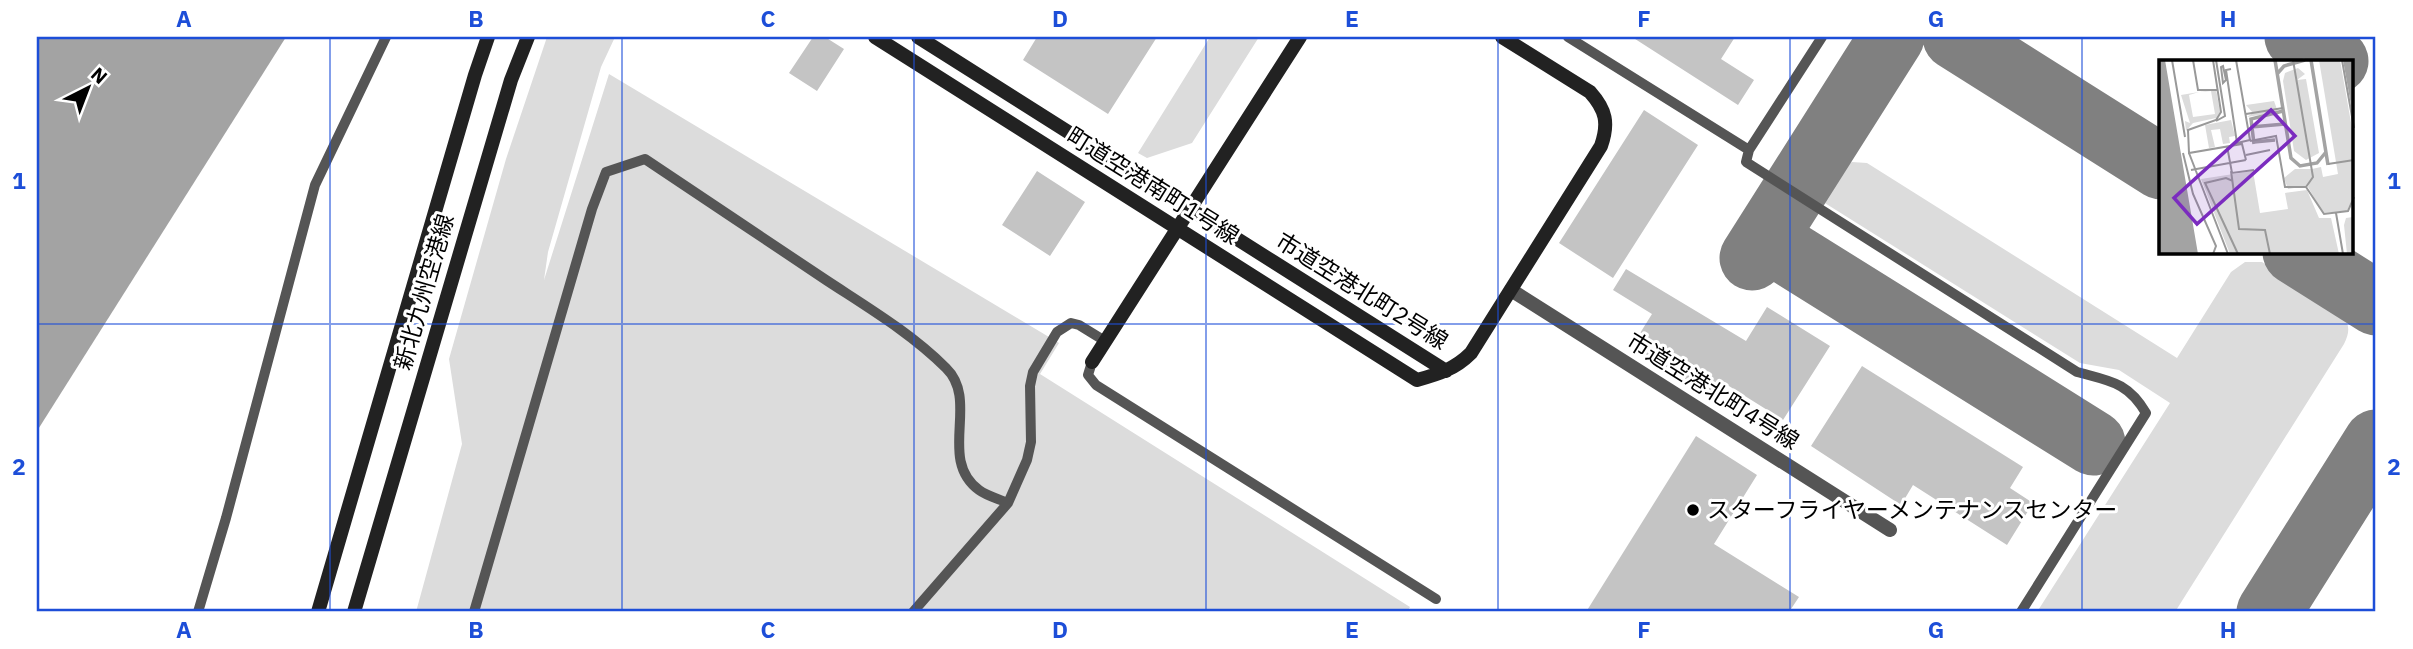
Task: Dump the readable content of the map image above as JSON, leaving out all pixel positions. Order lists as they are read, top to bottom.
{
  "streets": {
    "street": [
      "町道空港南町1号線",
      "市道空港北町2号線",
      "新北九州空港線",
      "市道空港北町4号線"
    ]
  },
  "crossings": [
    ["町道空港南町1号線", "市道空港北町2号線"],
    ["市道空港北町2号線", "市道空港北町4号線"]
  ],
  "places": ["スターフライヤーメンテナンスセンター"],
  "north": "top right",
  "grid": {
    "columns": [
      "A",
      "B",
      "C",
      "D",
      "E",
      "F",
      "G",
      "H"
    ],
    "rows": ["1", "2"]
  }
}
